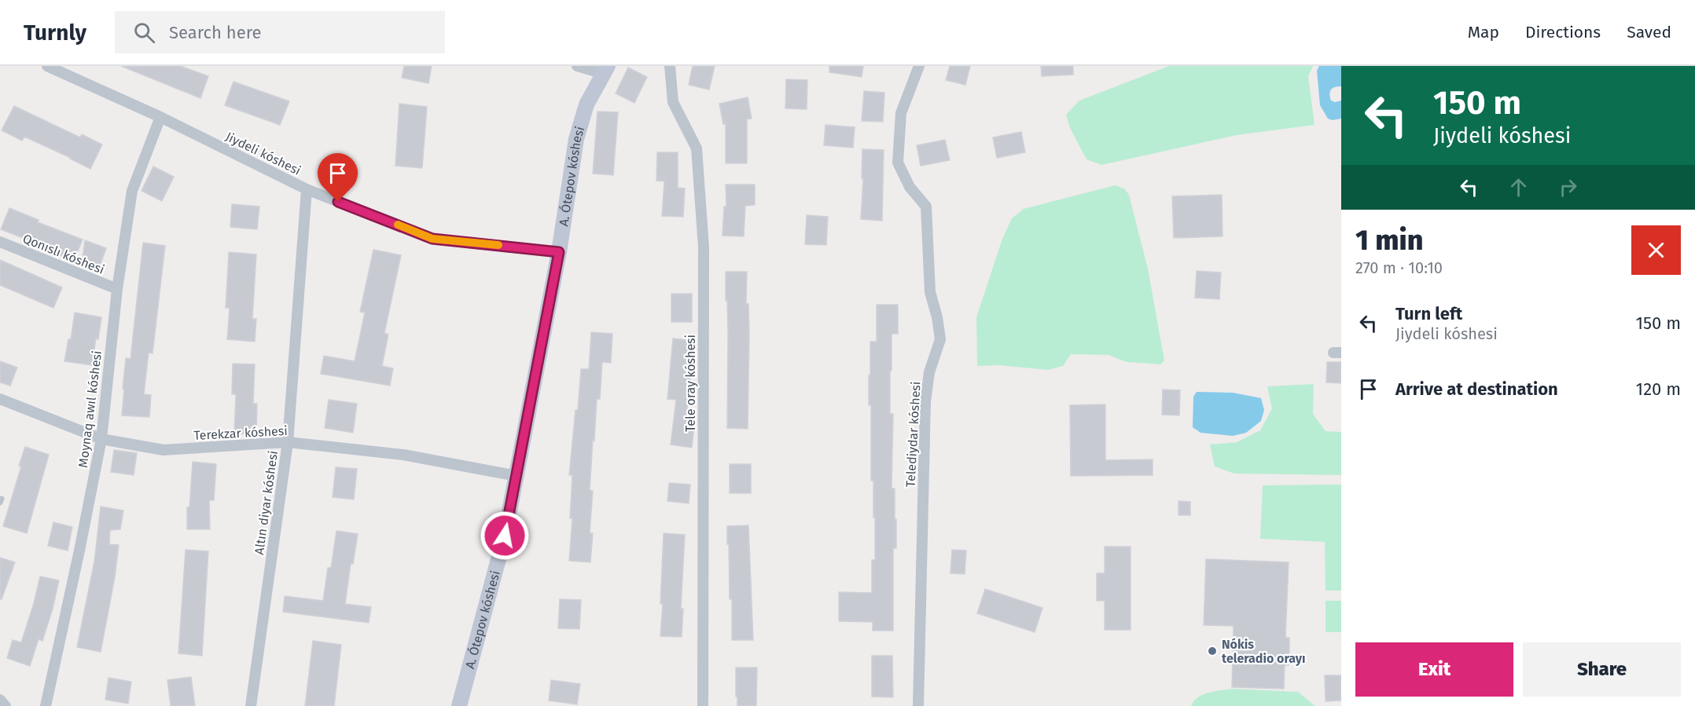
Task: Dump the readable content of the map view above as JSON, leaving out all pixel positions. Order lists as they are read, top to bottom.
{
  "streets": {
    "street": [
      "Jiydeli kóshesi",
      "A. Ótepov kóshesi",
      "Qonıslı kóshesi",
      "Tele oray kóshesi",
      "Moynaq awıl kóshesi",
      "Terekzar kóshesi",
      "Telediydar kóshesi",
      "Altın diyar kóshesi"
    ]
  },
  "crossings": [
    ["Jiydeli kóshesi", "A. Ótepov kóshesi"],
    ["Jiydeli kóshesi", "Moynaq awıl kóshesi"],
    ["Jiydeli kóshesi", "Altın diyar kóshesi"],
    ["A. Ótepov kóshesi", "Terekzar kóshesi"],
    ["Qonıslı kóshesi", "Moynaq awıl kóshesi"],
    ["Moynaq awıl kóshesi", "Terekzar kóshesi"],
    ["Terekzar kóshesi", "Altın diyar kóshesi"]
  ],
  "places": ["Nókis teleradio orayı"],
  "page": {
    "header": "Turnly",
    "search": "Search here",
    "nav": ["Map", "Directions", "Saved"],
    "turn": ["150 m", "Jiydeli kóshesi"],
    "heading": ["1 min", "270 m · 10:10"],
    "list": [
      {
        "name": "Turn left",
        "note": "Jiydeli kóshesi",
        "value": "150 m"
      },
      {
        "name": "Arrive at destination",
        "value": "120 m"
      }
    ],
    "buttons": ["Exit", "Share"]
  }
}
